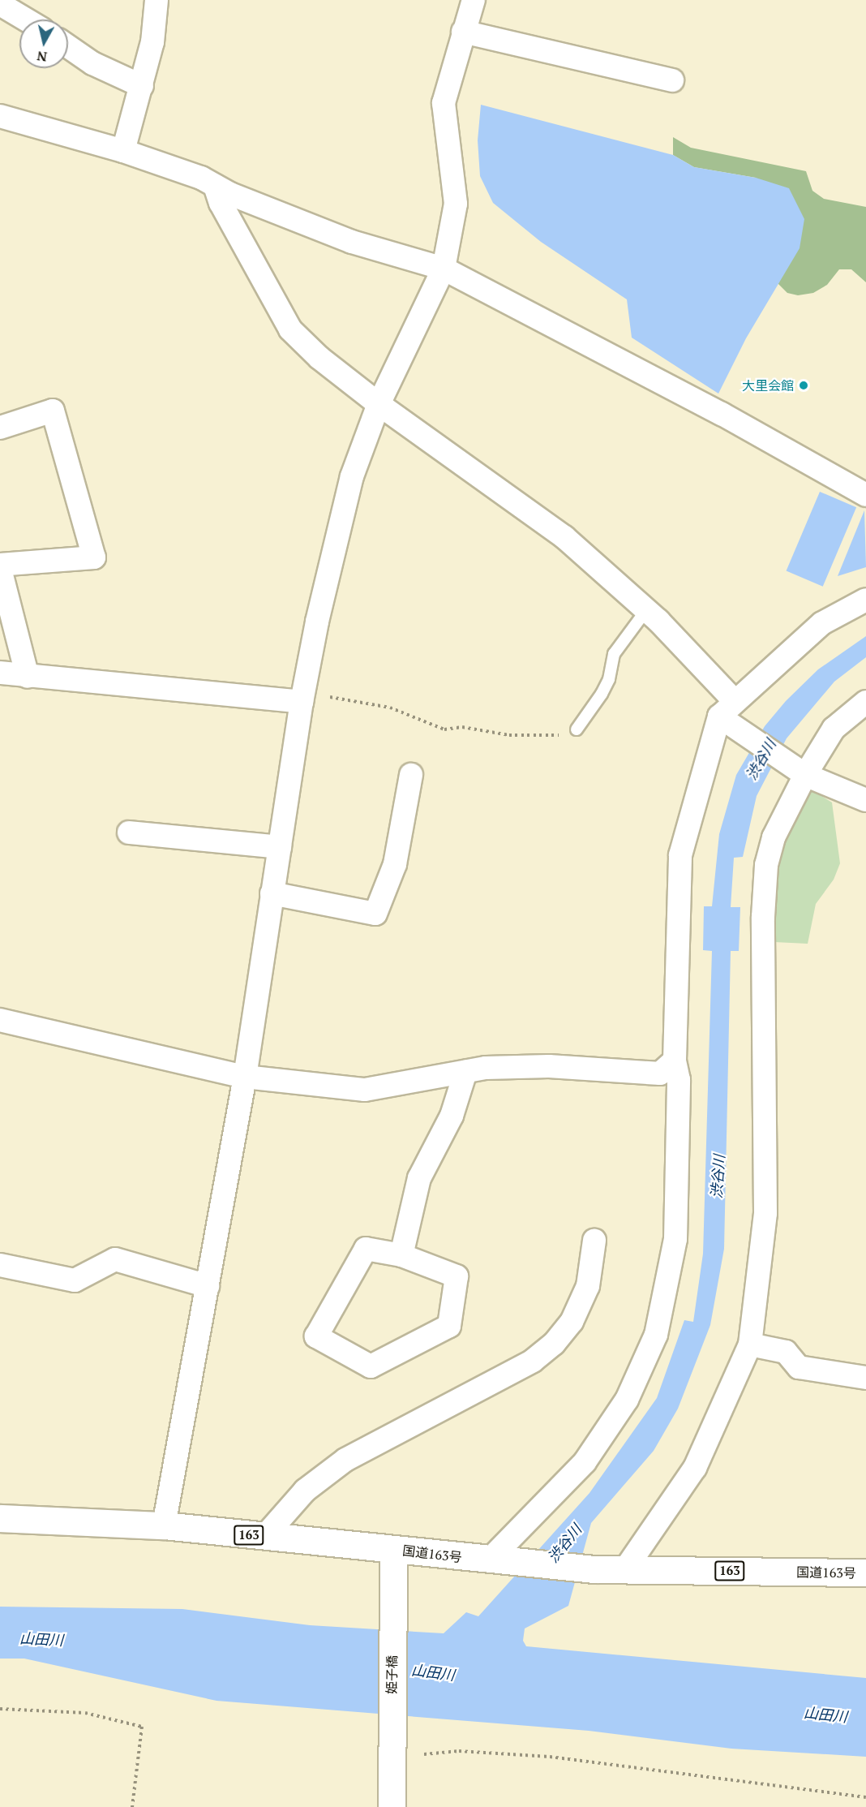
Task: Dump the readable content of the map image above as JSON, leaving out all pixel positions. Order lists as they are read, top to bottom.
{
  "streets": {
    "main road": ["163", "国道163号", "姫子橋"]
  },
  "crossings": [
    ["国道163号", "姫子橋"]
  ],
  "water": ["渋谷川", "山田川"],
  "places": ["大里会館"],
  "north": "bottom"
}
